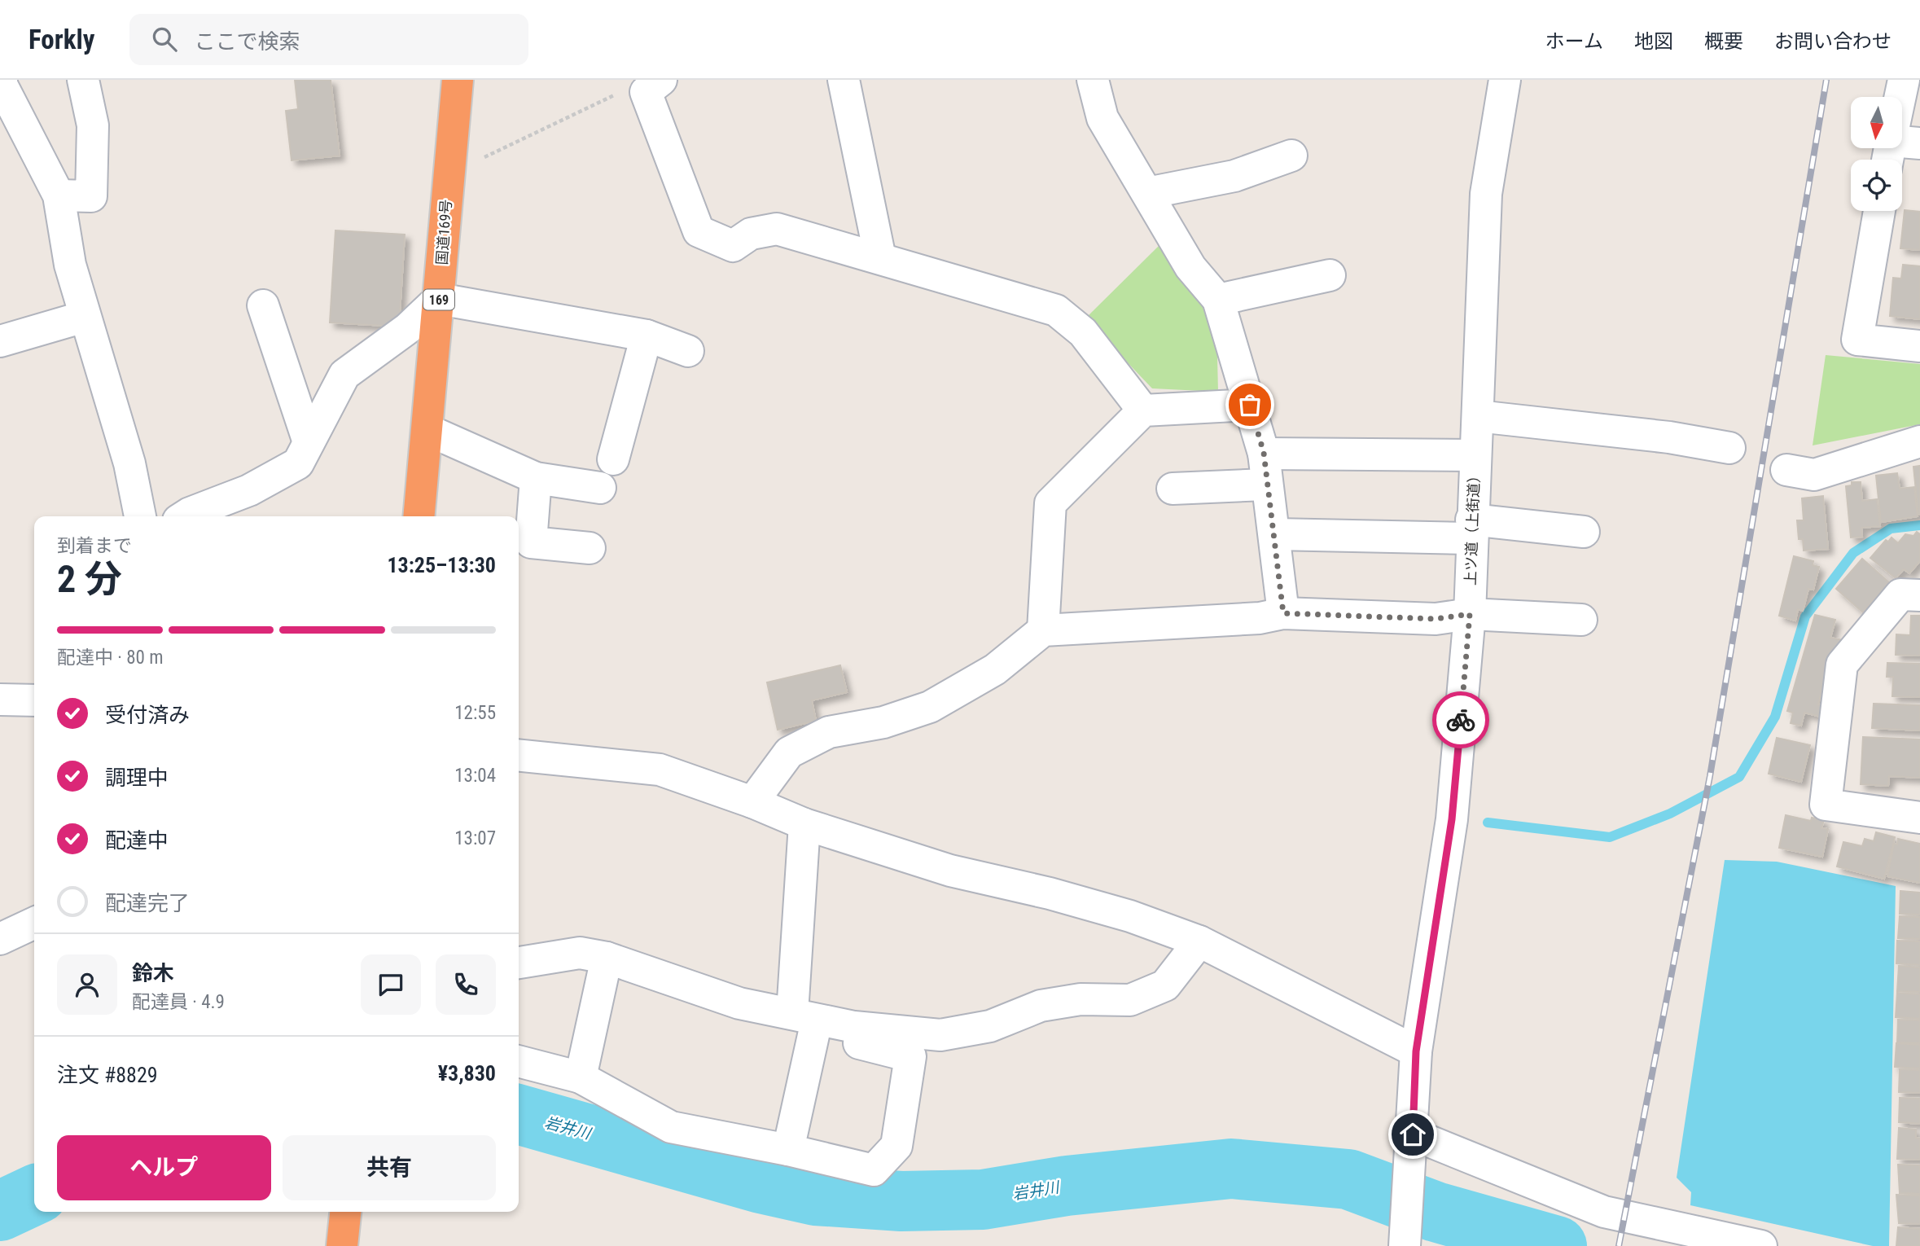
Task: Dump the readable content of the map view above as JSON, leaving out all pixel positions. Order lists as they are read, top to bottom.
{
  "streets": {
    "highway": ["国道169号", "169"],
    "street": ["上ツ道（上街道）"]
  },
  "water": ["岩井川"],
  "north": "bottom",
  "page": {
    "header": "Forkly",
    "search": "ここで検索",
    "nav": [
      "ホーム",
      "地図",
      "概要",
      "お問い合わせ"
    ],
    "heading": ["2 分", "到着まで", "13:25–13:30"],
    "panel": [
      "鈴木",
      "配達員 · 4.9",
      "注文 #8829",
      "¥3,830"
    ],
    "bar": "配達中 · 80 m",
    "list": [
      ["受付済み", "12:55"],
      ["調理中", "13:04"],
      ["配達中", "13:07"],
      "配達完了"
    ],
    "buttons": ["ヘルプ", "共有"]
  }
}
